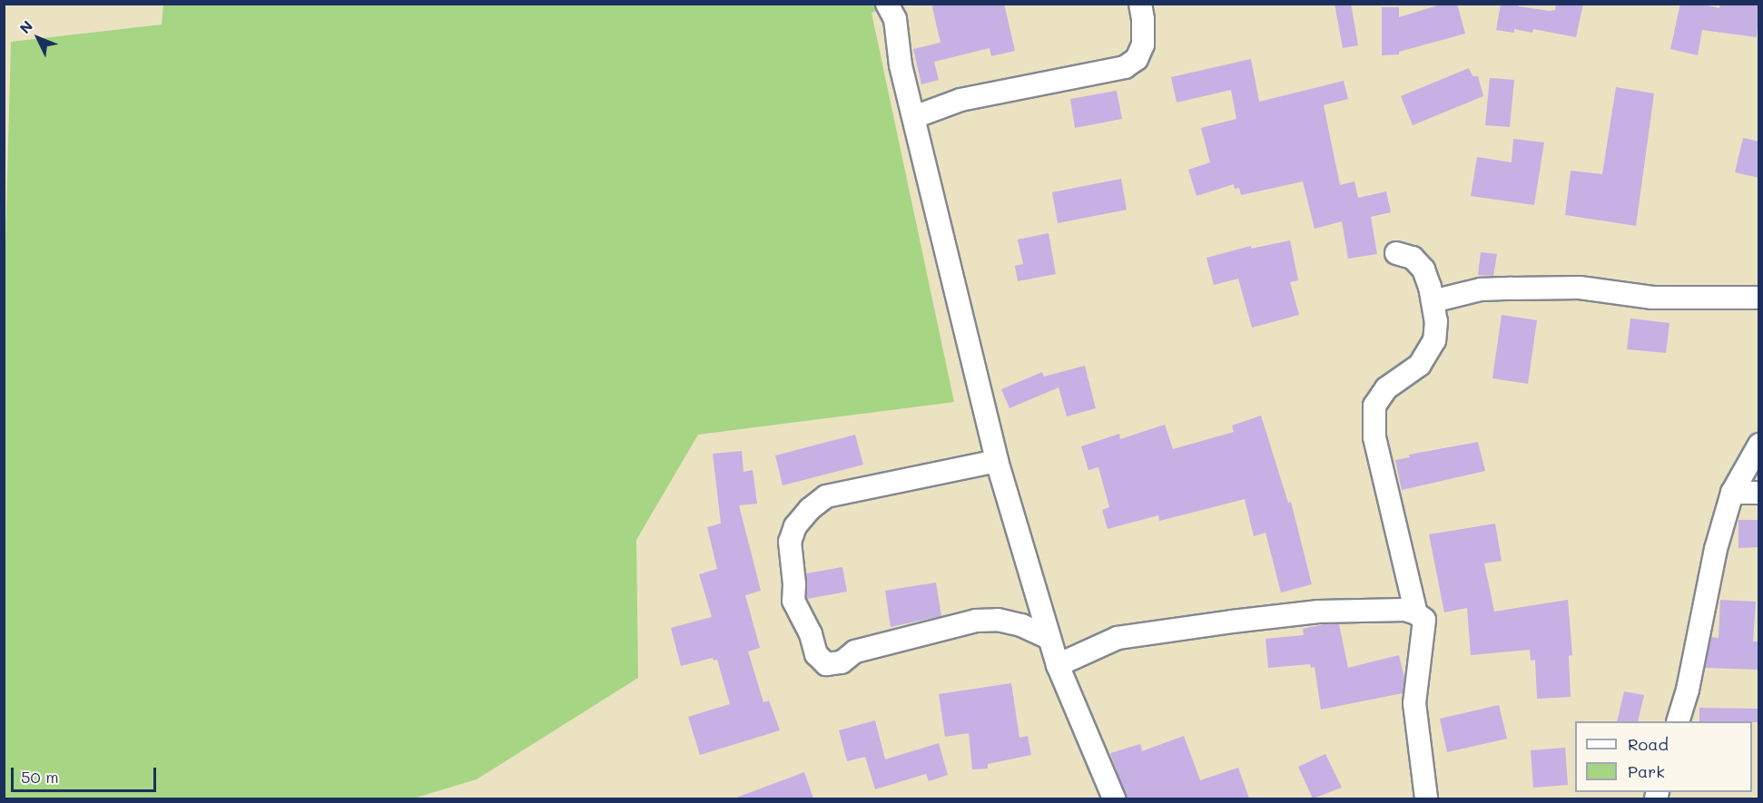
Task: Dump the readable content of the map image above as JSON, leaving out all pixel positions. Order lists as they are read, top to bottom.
{
  "legend": ["Road", "Park"],
  "scale_bar": "50 m",
  "north": "top left"
}
